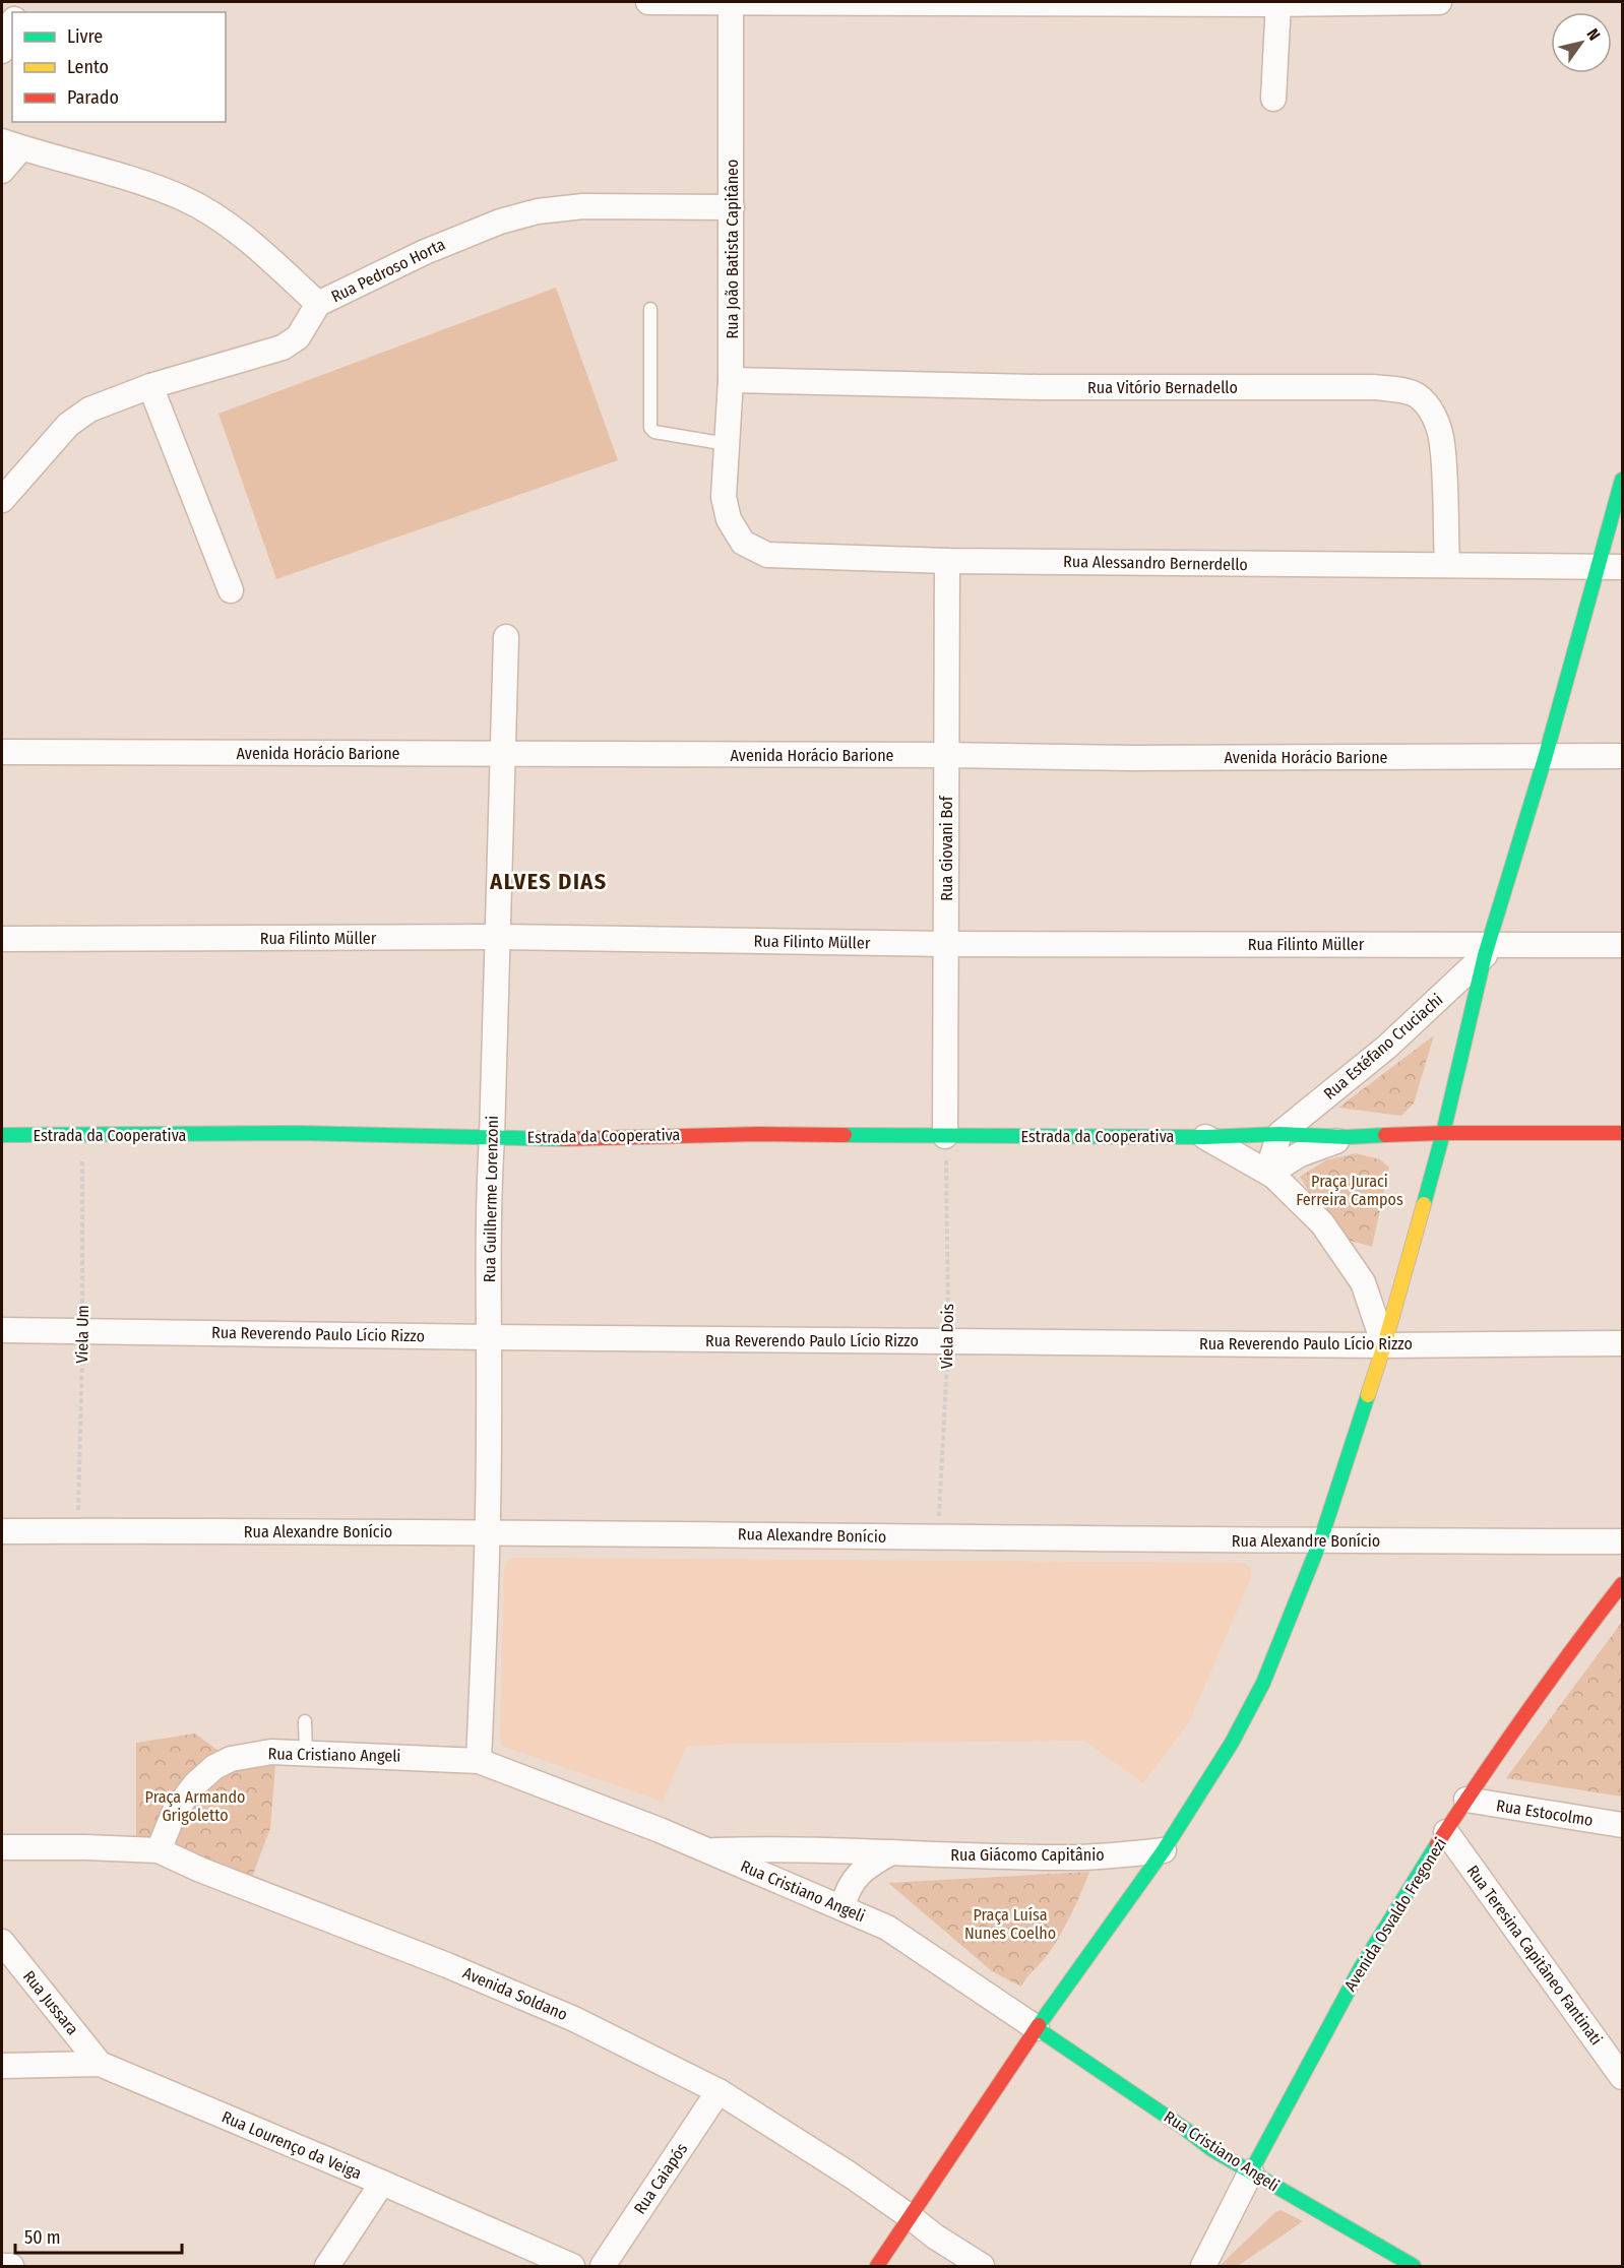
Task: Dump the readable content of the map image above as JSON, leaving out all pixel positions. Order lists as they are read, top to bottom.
{
  "streets": {
    "street": [
      "Rua João Batista Capitâneo",
      "Rua Pedroso Horta",
      "Rua Vitório Bernadello",
      "Rua Alessandro Bernerdello",
      "Avenida Horácio Barione",
      "Rua Giovani Bof",
      "Rua Filinto Müller",
      "Rua Estéfano Cruciachi",
      "Estrada da Cooperativa",
      "Rua Guilherme Lorenzoni",
      "Rua Reverendo Paulo Lício Rizzo",
      "Rua Alexandre Bonício",
      "Rua Cristiano Angeli",
      "Rua Estocolmo",
      "Rua Giácomo Capitânio",
      "Avenida Osvaldo Fregonezi",
      "Rua Teresina Capitâneo Fantinati",
      "Avenida Soldano",
      "Rua Jussara",
      "Rua Lourenço da Veiga",
      "Rua Caiapós"
    ],
    "path": ["Viela Um", "Viela Dois"]
  },
  "crossings": [
    ["Rua João Batista Capitâneo", "Rua Pedroso Horta"],
    ["Rua João Batista Capitâneo", "Rua Vitório Bernadello"],
    ["Rua João Batista Capitâneo", "Rua Alessandro Bernerdello"],
    ["Rua Vitório Bernadello", "Rua Alessandro Bernerdello"],
    ["Rua Alessandro Bernerdello", "Rua Giovani Bof"],
    ["Avenida Horácio Barione", "Rua Giovani Bof"],
    ["Avenida Horácio Barione", "Rua Guilherme Lorenzoni"],
    ["Rua Giovani Bof", "Rua Filinto Müller"],
    ["Rua Giovani Bof", "Estrada da Cooperativa"],
    ["Rua Giovani Bof", "Viela Dois"],
    ["Rua Filinto Müller", "Rua Estéfano Cruciachi"],
    ["Rua Filinto Müller", "Rua Guilherme Lorenzoni"],
    ["Rua Estéfano Cruciachi", "Estrada da Cooperativa"],
    ["Estrada da Cooperativa", "Rua Guilherme Lorenzoni"],
    ["Estrada da Cooperativa", "Viela Um"],
    ["Estrada da Cooperativa", "Viela Dois"],
    ["Rua Guilherme Lorenzoni", "Rua Reverendo Paulo Lício Rizzo"],
    ["Rua Guilherme Lorenzoni", "Rua Alexandre Bonício"],
    ["Rua Guilherme Lorenzoni", "Rua Cristiano Angeli"],
    ["Viela Um", "Rua Reverendo Paulo Lício Rizzo"],
    ["Viela Um", "Rua Alexandre Bonício"],
    ["Rua Reverendo Paulo Lício Rizzo", "Viela Dois"],
    ["Viela Dois", "Rua Alexandre Bonício"],
    ["Rua Cristiano Angeli", "Rua Giácomo Capitânio"],
    ["Rua Cristiano Angeli", "Avenida Osvaldo Fregonezi"],
    ["Rua Cristiano Angeli", "Avenida Soldano"],
    ["Rua Estocolmo", "Avenida Osvaldo Fregonezi"],
    ["Avenida Osvaldo Fregonezi", "Rua Teresina Capitâneo Fantinati"],
    ["Avenida Soldano", "Rua Caiapós"],
    ["Rua Jussara", "Rua Lourenço da Veiga"]
  ],
  "districts": ["ALVES DIAS"],
  "parks": ["Praça Juraci Ferreira Campos", "Praça Armando Grigoletto", "Praça Luísa Nunes Coelho"],
  "legend": ["Livre", "Lento", "Parado"],
  "scale_bar": "50 m",
  "north": "top right"
}
